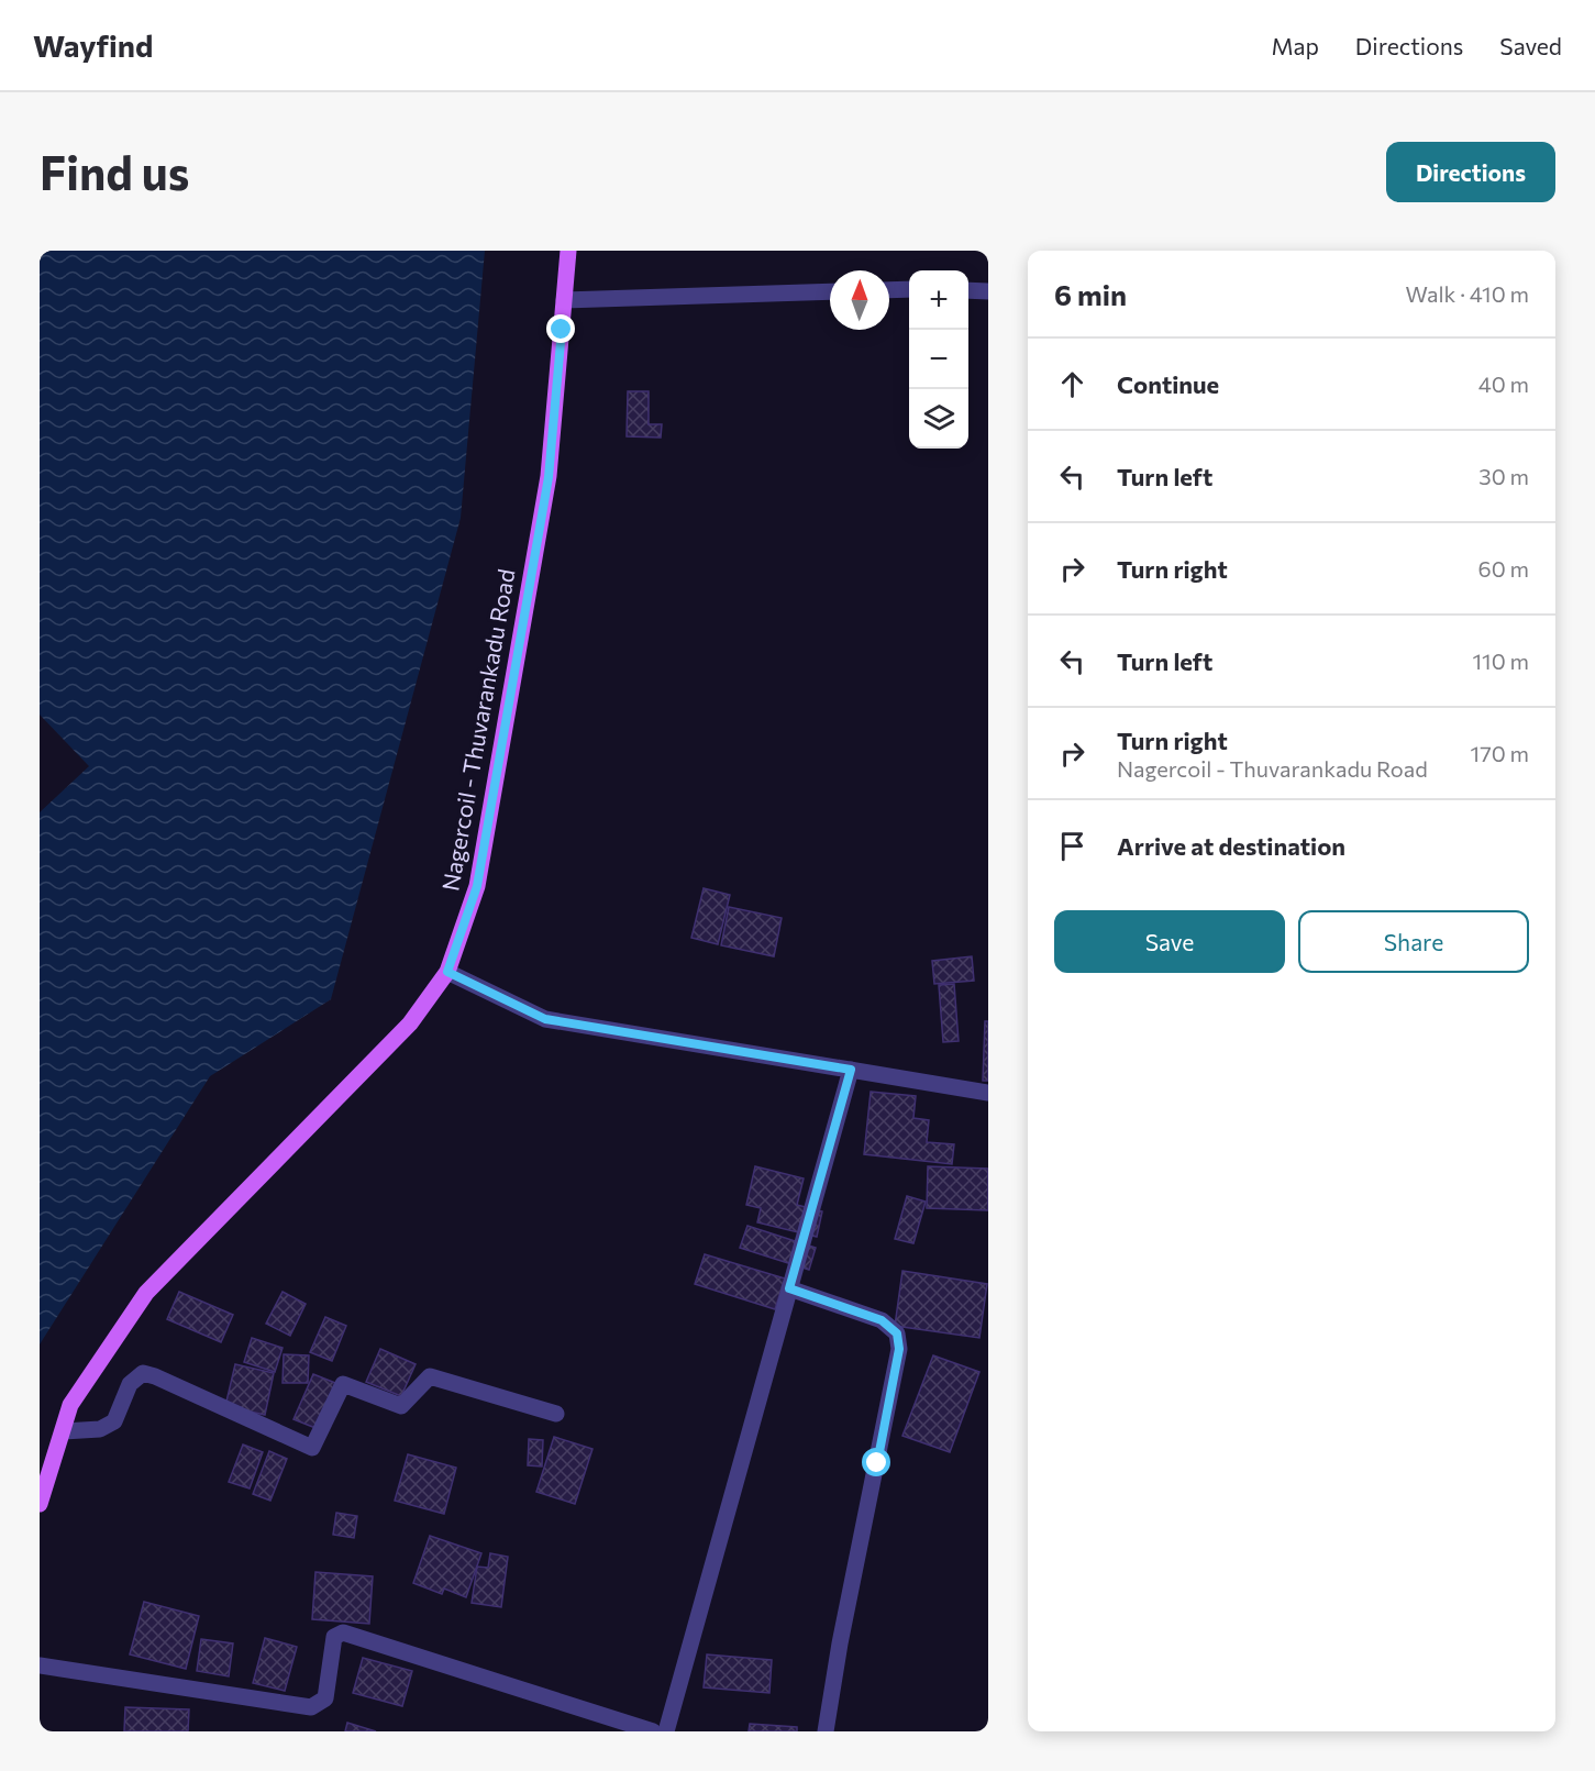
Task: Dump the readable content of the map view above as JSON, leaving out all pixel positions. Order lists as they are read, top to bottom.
{
  "streets": {
    "main road": ["Nagercoil - Thuvarankadu Road"]
  },
  "north": "top",
  "page": {
    "header": "Wayfind",
    "nav": ["Map", "Directions", "Saved"],
    "buttons": [
      "Directions",
      ["Save", "Share"]
    ],
    "title": "Find us",
    "heading": ["6 min", "Walk · 410 m"],
    "map_buttons": ["+", "−"],
    "list": [
      ["Continue", "40 m"],
      ["Turn left", "30 m"],
      ["Turn right", "60 m"],
      ["Turn left", "110 m"],
      ["Turn right", "Nagercoil - Thuvarankadu Road", "170 m"],
      "Arrive at destination"
    ]
  }
}
